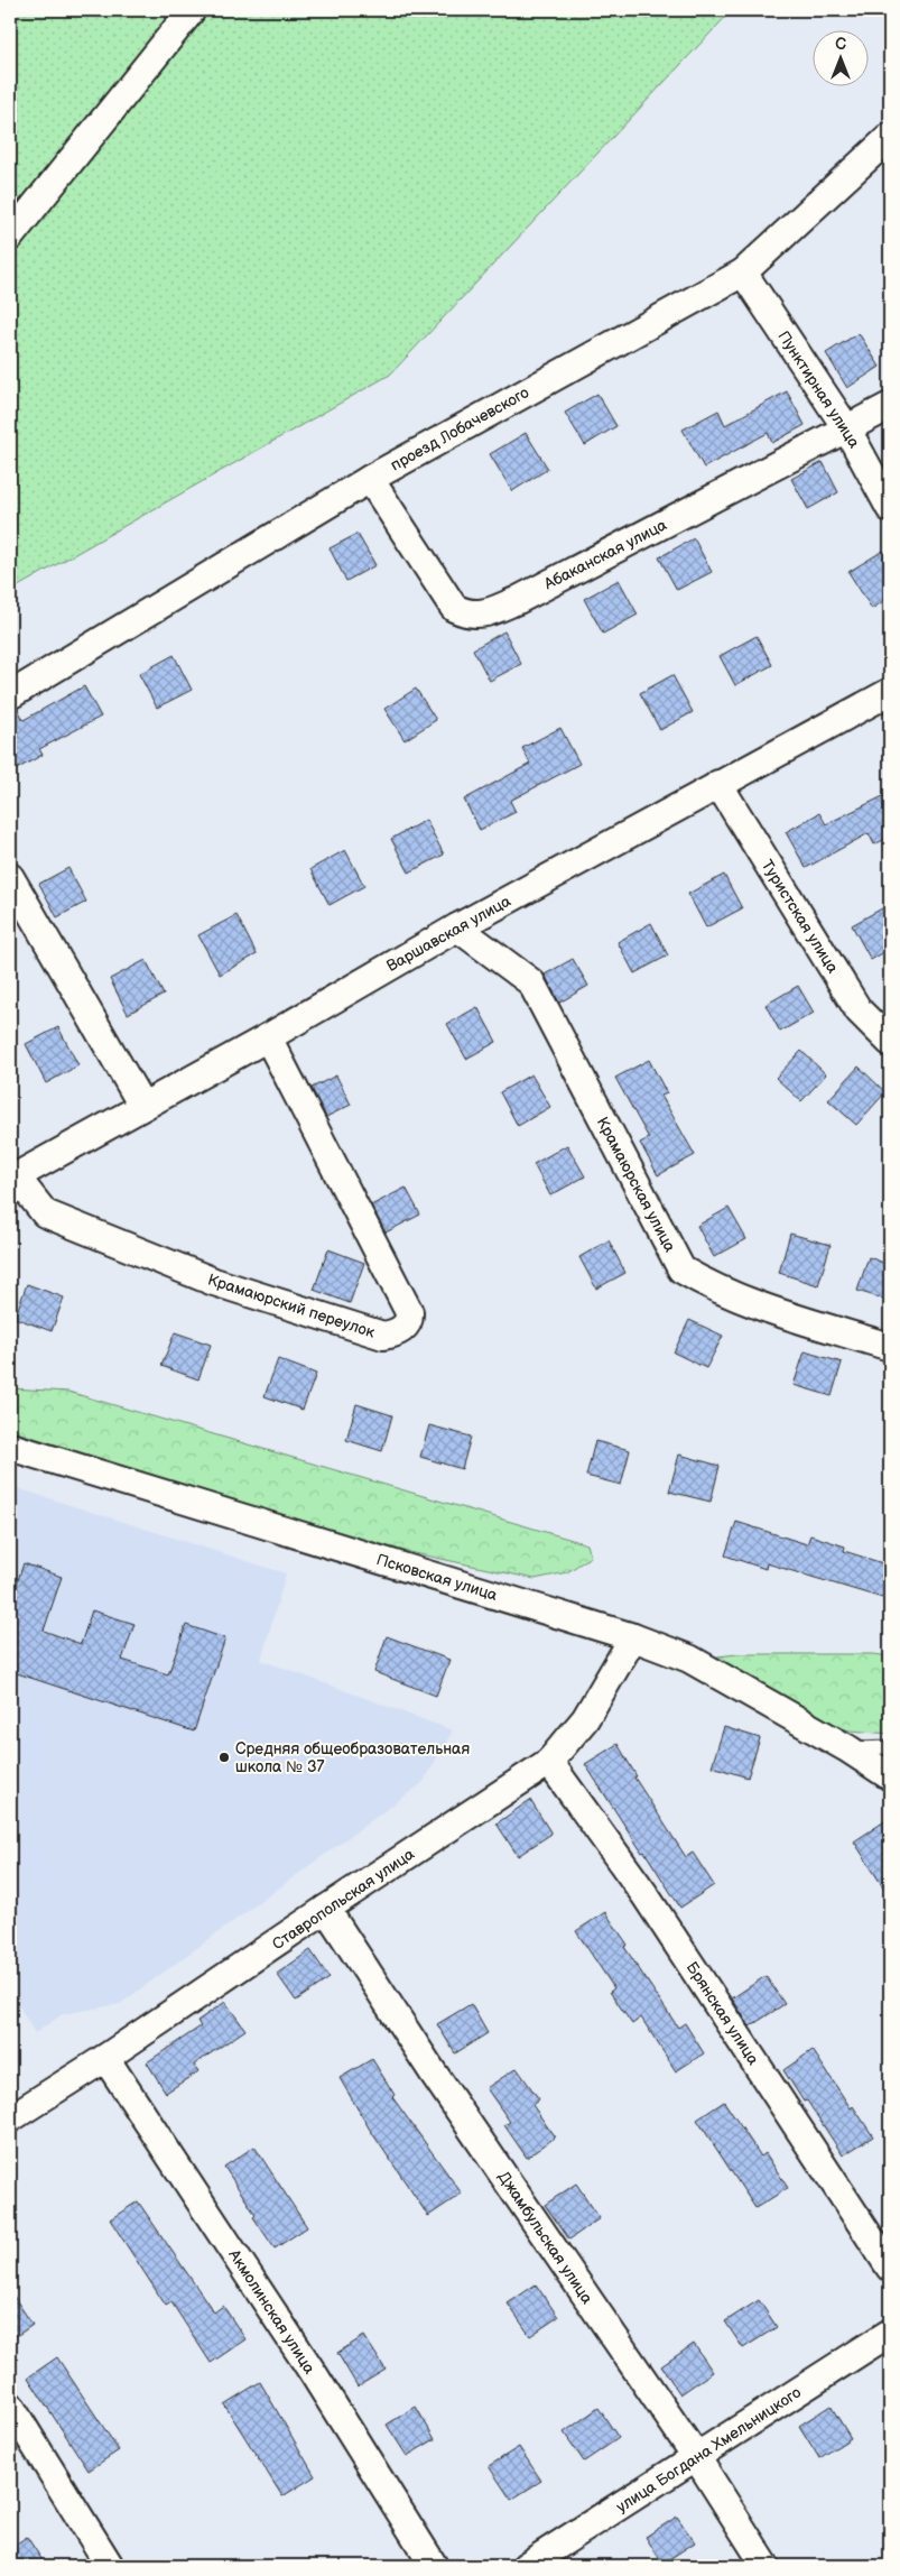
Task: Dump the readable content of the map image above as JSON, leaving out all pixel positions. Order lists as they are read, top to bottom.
{
  "streets": {
    "street": [
      "Пунктирная улица",
      "проезд Лобачевского",
      "Абаканская улица",
      "Туристская улица",
      "Варшавская улица",
      "Крамаюрская улица",
      "Крамаюрский переулок",
      "Псковская улица",
      "Ставропольская улица",
      "Брянская улица",
      "Джамбульская улица",
      "Акмолинская улица",
      "улица Богдана Хмельницкого"
    ]
  },
  "crossings": [
    ["Пунктирная улица", "проезд Лобачевского"],
    ["Пунктирная улица", "Абаканская улица"],
    ["проезд Лобачевского", "Абаканская улица"],
    ["Туристская улица", "Варшавская улица"],
    ["Варшавская улица", "Крамаюрская улица"],
    ["Варшавская улица", "Крамаюрский переулок"],
    ["Псковская улица", "Ставропольская улица"],
    ["Ставропольская улица", "Брянская улица"],
    ["Ставропольская улица", "Джамбульская улица"],
    ["Ставропольская улица", "Акмолинская улица"],
    ["Джамбульская улица", "улица Богдана Хмельницкого"]
  ],
  "places": ["Средняя общеобразовательная школа № 37"],
  "north": "top"
}
